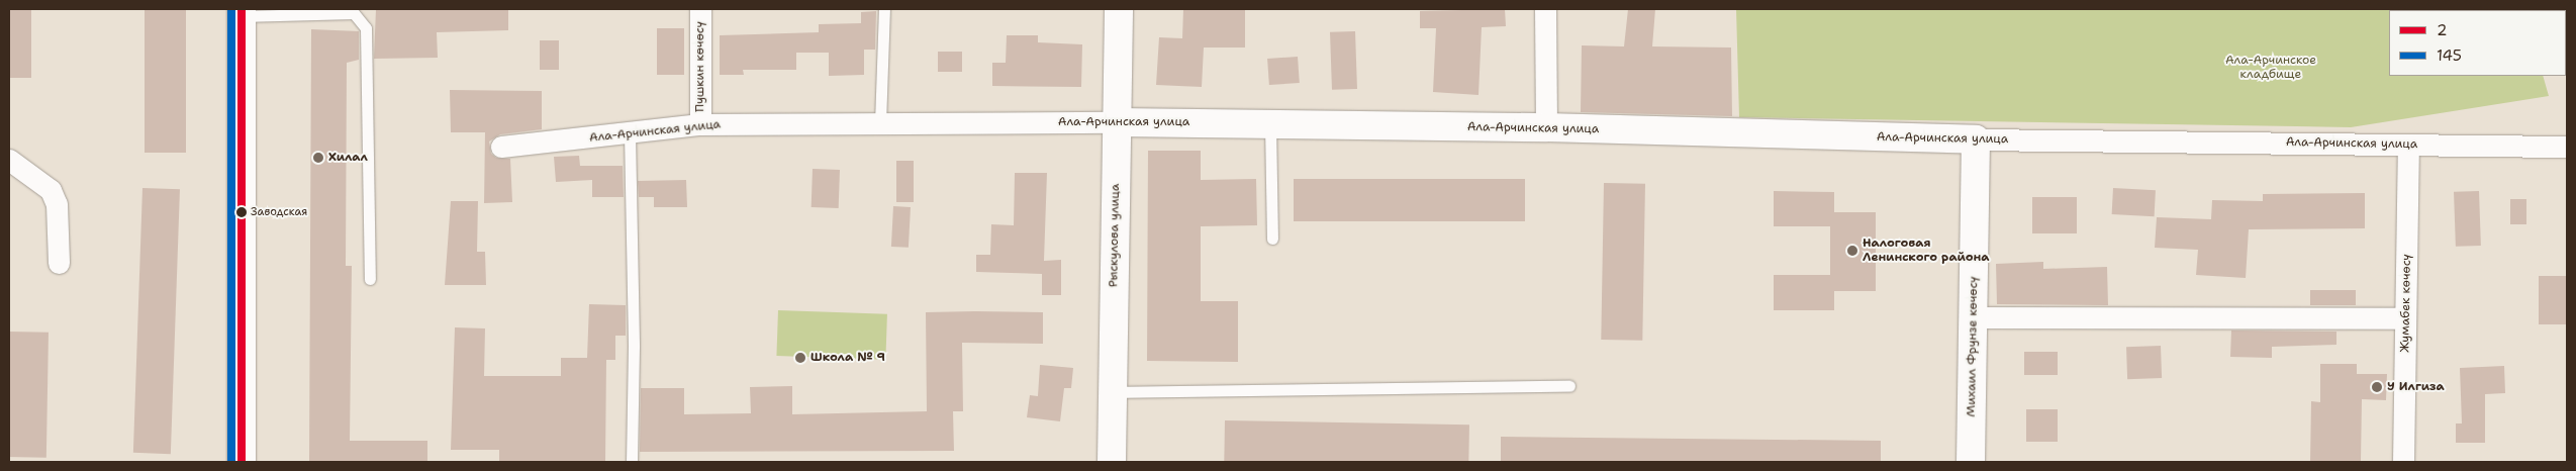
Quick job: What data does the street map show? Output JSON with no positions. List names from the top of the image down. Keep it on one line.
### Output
{"streets":{"street":["Пушкин көчөсү","Ала-Арчинская улица","Рыскулова улица","Жумабек көчөсү","Михаил Фрунзе көчөсү"]},"crossings":[["Пушкин көчөсү","Ала-Арчинская улица"],["Ала-Арчинская улица","Рыскулова улица"],["Ала-Арчинская улица","Жумабек көчөсү"],["Ала-Арчинская улица","Михаил Фрунзе көчөсү"]],"parks":["Ала-Арчинское кладбище"],"places":["Хилал","Заводская","Налоговая Ленинского района","Школа № 9","У Илгиза"],"lines":["transit line 2","transit line 145"],"legend":["2","145"]}
